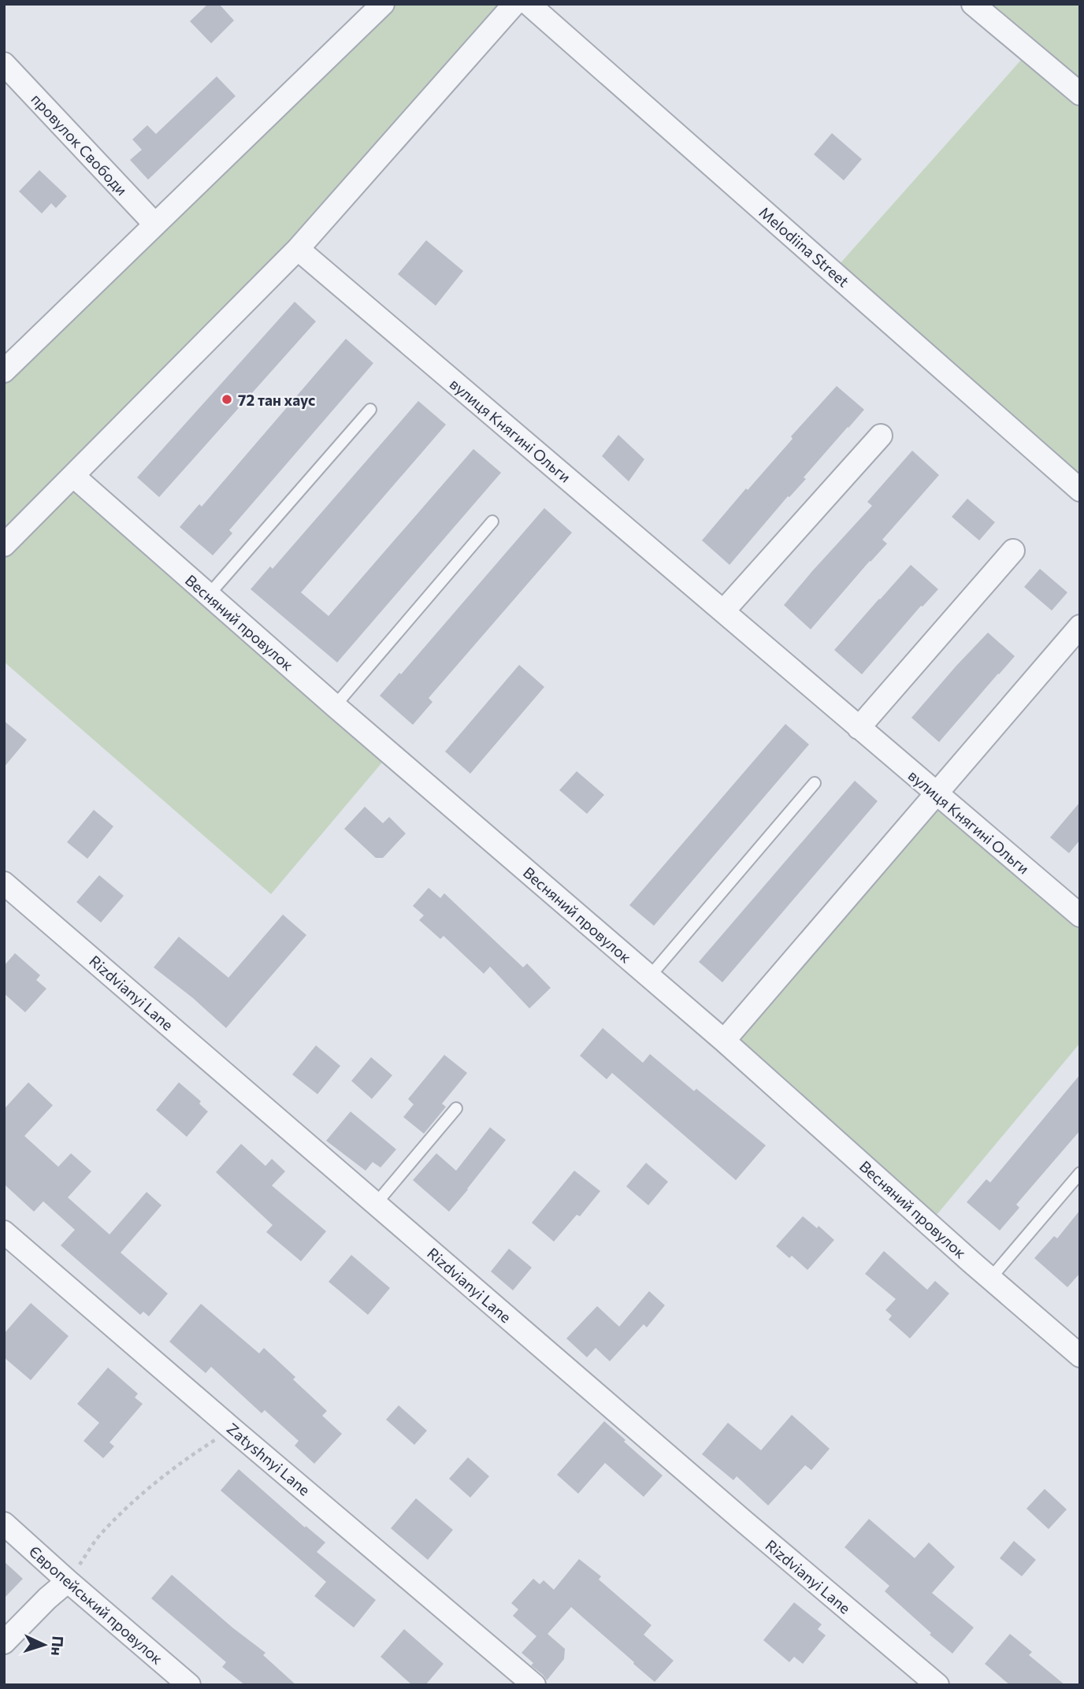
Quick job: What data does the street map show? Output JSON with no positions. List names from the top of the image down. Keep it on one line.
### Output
{"streets":{"street":["провулок Свободи","Melodiina Street","вулиця Княгині Ольги","Весняний провулок","Rizdvianyi Lane","Zatyshnyi Lane","Європейський провулок"]},"places":["72 тан хаус"],"north":"right"}
